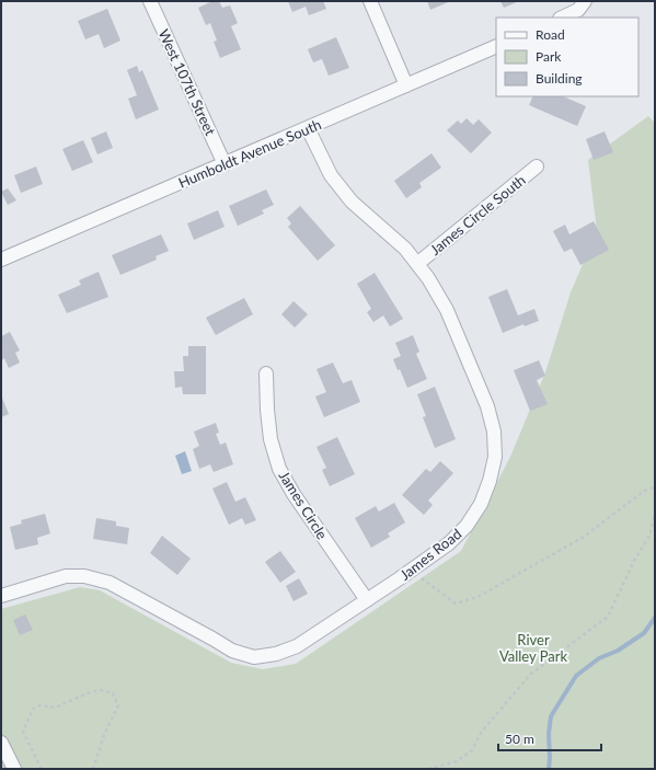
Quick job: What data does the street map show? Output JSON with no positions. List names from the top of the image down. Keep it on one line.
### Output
{"streets":{"street":["West 107th Street","Humboldt Avenue South","James Circle South","James Circle","James Road"]},"crossings":[["West 107th Street","Humboldt Avenue South"],["Humboldt Avenue South","James Road"],["James Circle South","James Road"],["James Circle","James Road"]],"parks":["River Valley Park"],"legend":["Road","Park","Building"],"scale_bar":"50 m"}
